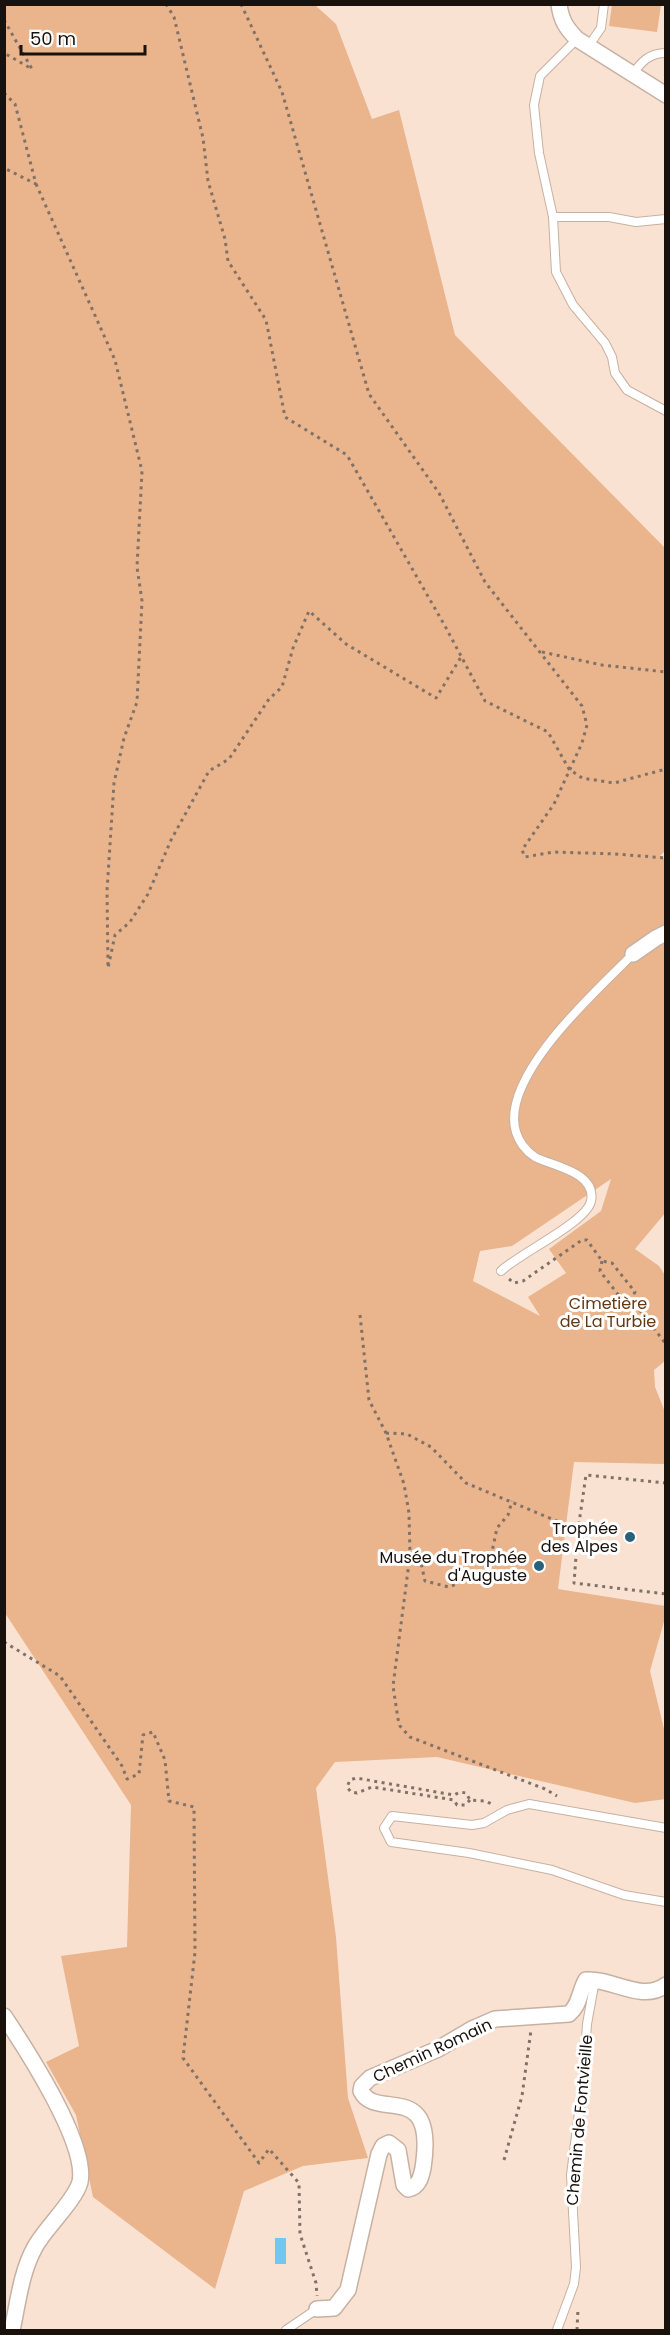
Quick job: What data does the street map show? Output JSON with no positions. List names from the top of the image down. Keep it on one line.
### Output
{"streets":{"street":["Chemin Romain"],"lane":["Chemin de Fontvieille"]},"crossings":[["Chemin Romain","Chemin de Fontvieille"]],"parks":["Cimetière de La Turbie"],"places":["Trophée des Alpes","Musée du Trophée d'Auguste"],"scale_bar":"50 m"}
